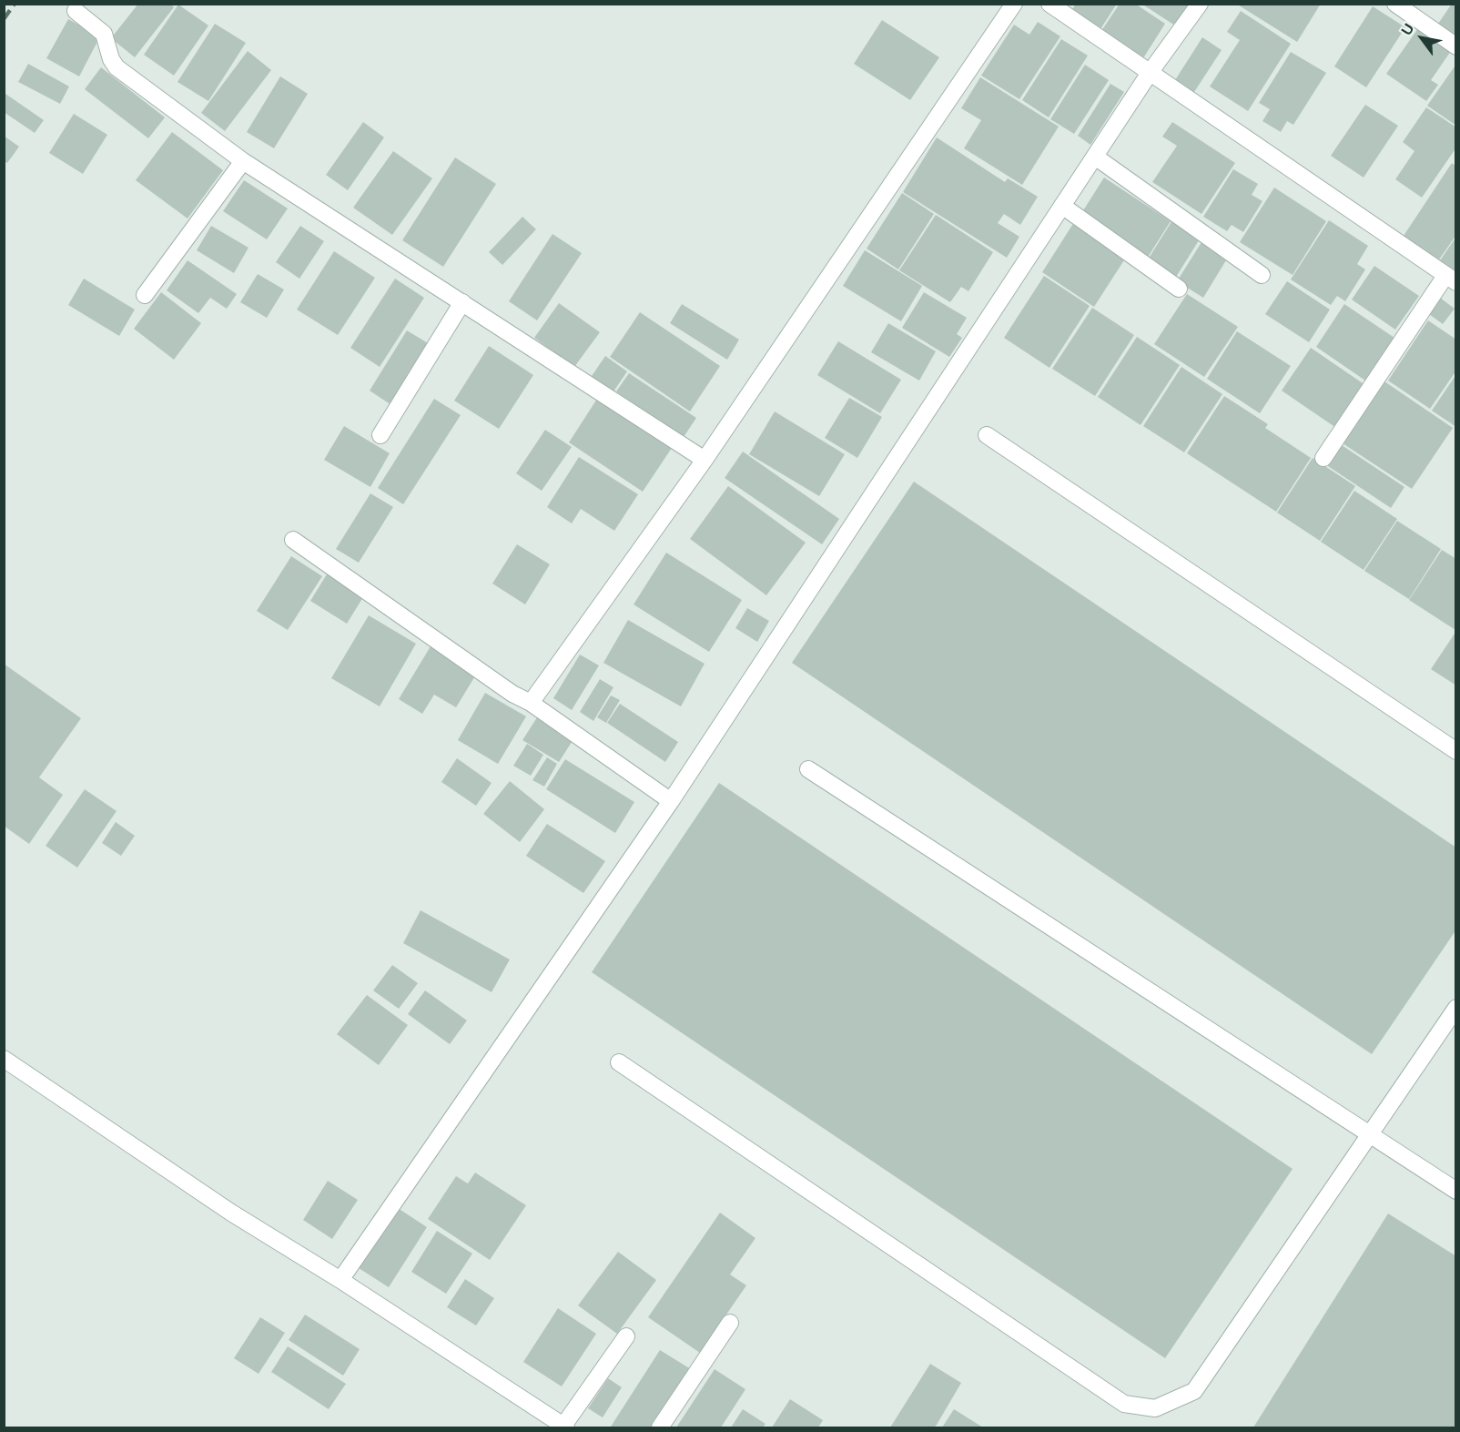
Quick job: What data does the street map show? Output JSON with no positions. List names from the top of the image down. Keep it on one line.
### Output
{"north":"top left"}
